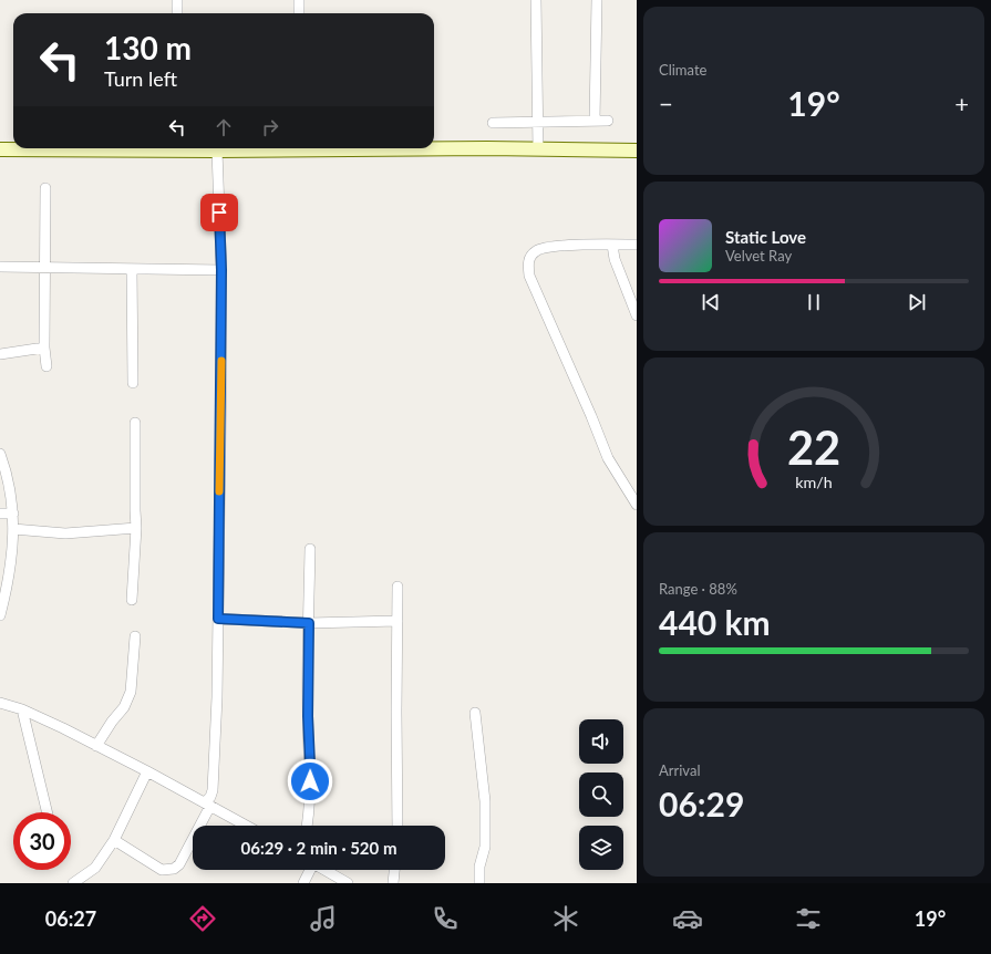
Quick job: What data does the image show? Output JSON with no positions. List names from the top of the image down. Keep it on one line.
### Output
{"page":{"tile":["Climate",["Range · 88%","440 km"],["Arrival","06:29"]],"turn":["130 m","Turn left"],"heat":["−","19°","+"],"song":["Static Love","Velvet Ray"],"limit":"30","trip":"06:29 · 2 min · 520 m","tabs":["06:27","19°"],"gauge":["22","km/h"]}}
